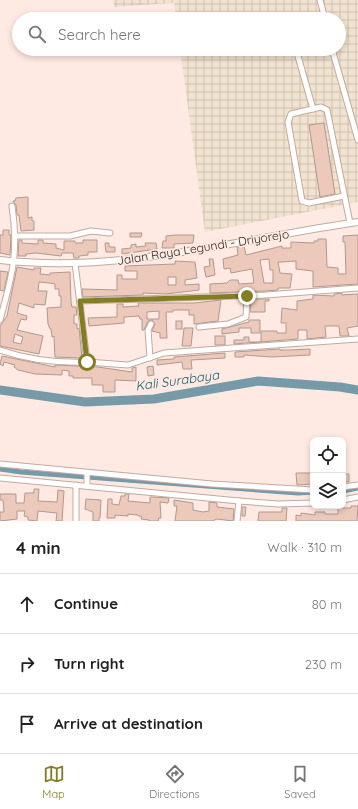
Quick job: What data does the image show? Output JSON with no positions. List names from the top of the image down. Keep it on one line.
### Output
{"streets":{"main road":["Jalan Raya Legundi - Driyorejo"]},"water":["Kali Surabaya"],"page":{"search":"Search here","heading":["4 min","Walk · 310 m"],"list":[["Continue","80 m"],["Turn right","230 m"],"Arrive at destination"],"nav":["Map","Directions","Saved"]}}
